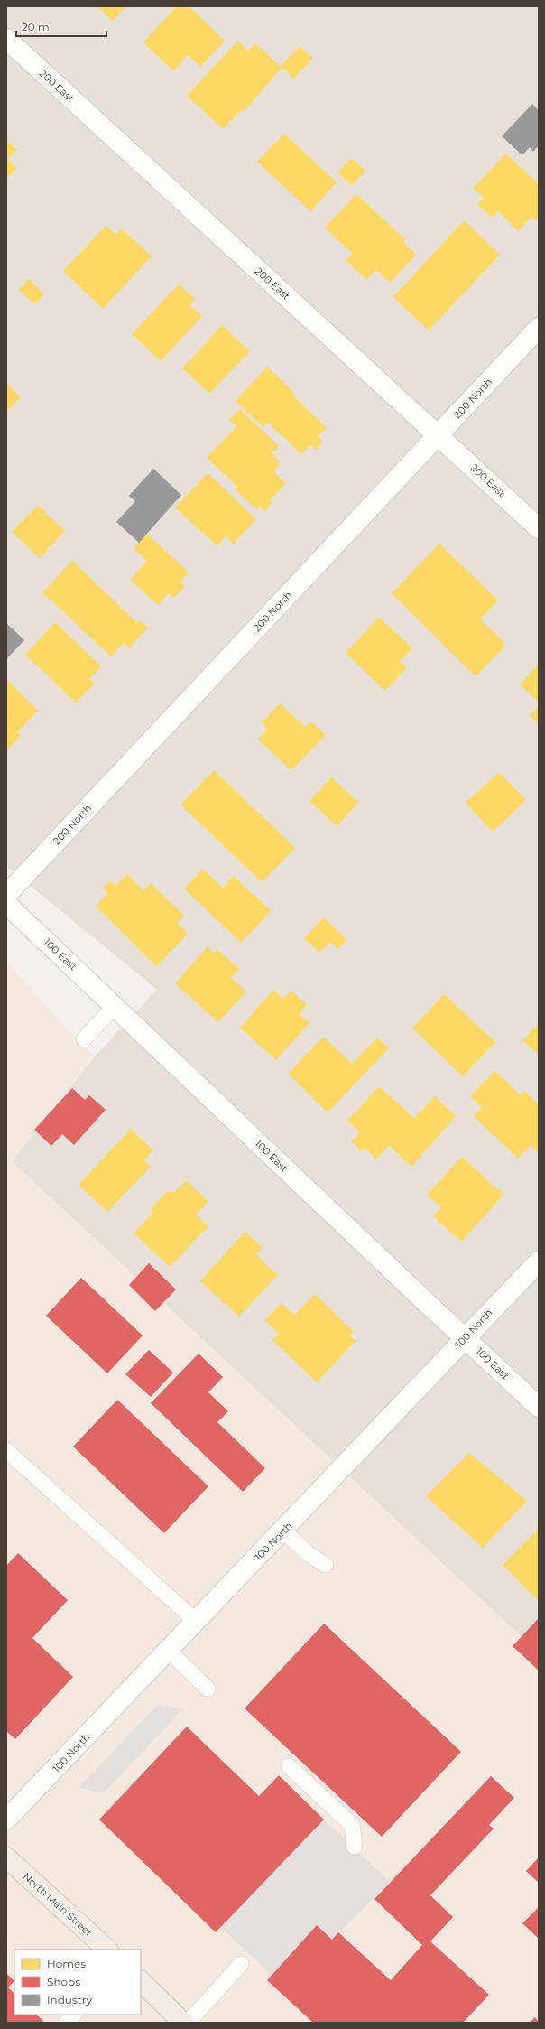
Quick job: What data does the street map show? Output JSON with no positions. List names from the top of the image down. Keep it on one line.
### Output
{"streets":{"main road":["North Main Street"],"street":["200 East","200 North","100 East","100 North"]},"crossings":[["200 East","200 North"],["100 East","100 North"]],"legend":["Homes","Shops","Industry"],"scale_bar":"20 m"}
